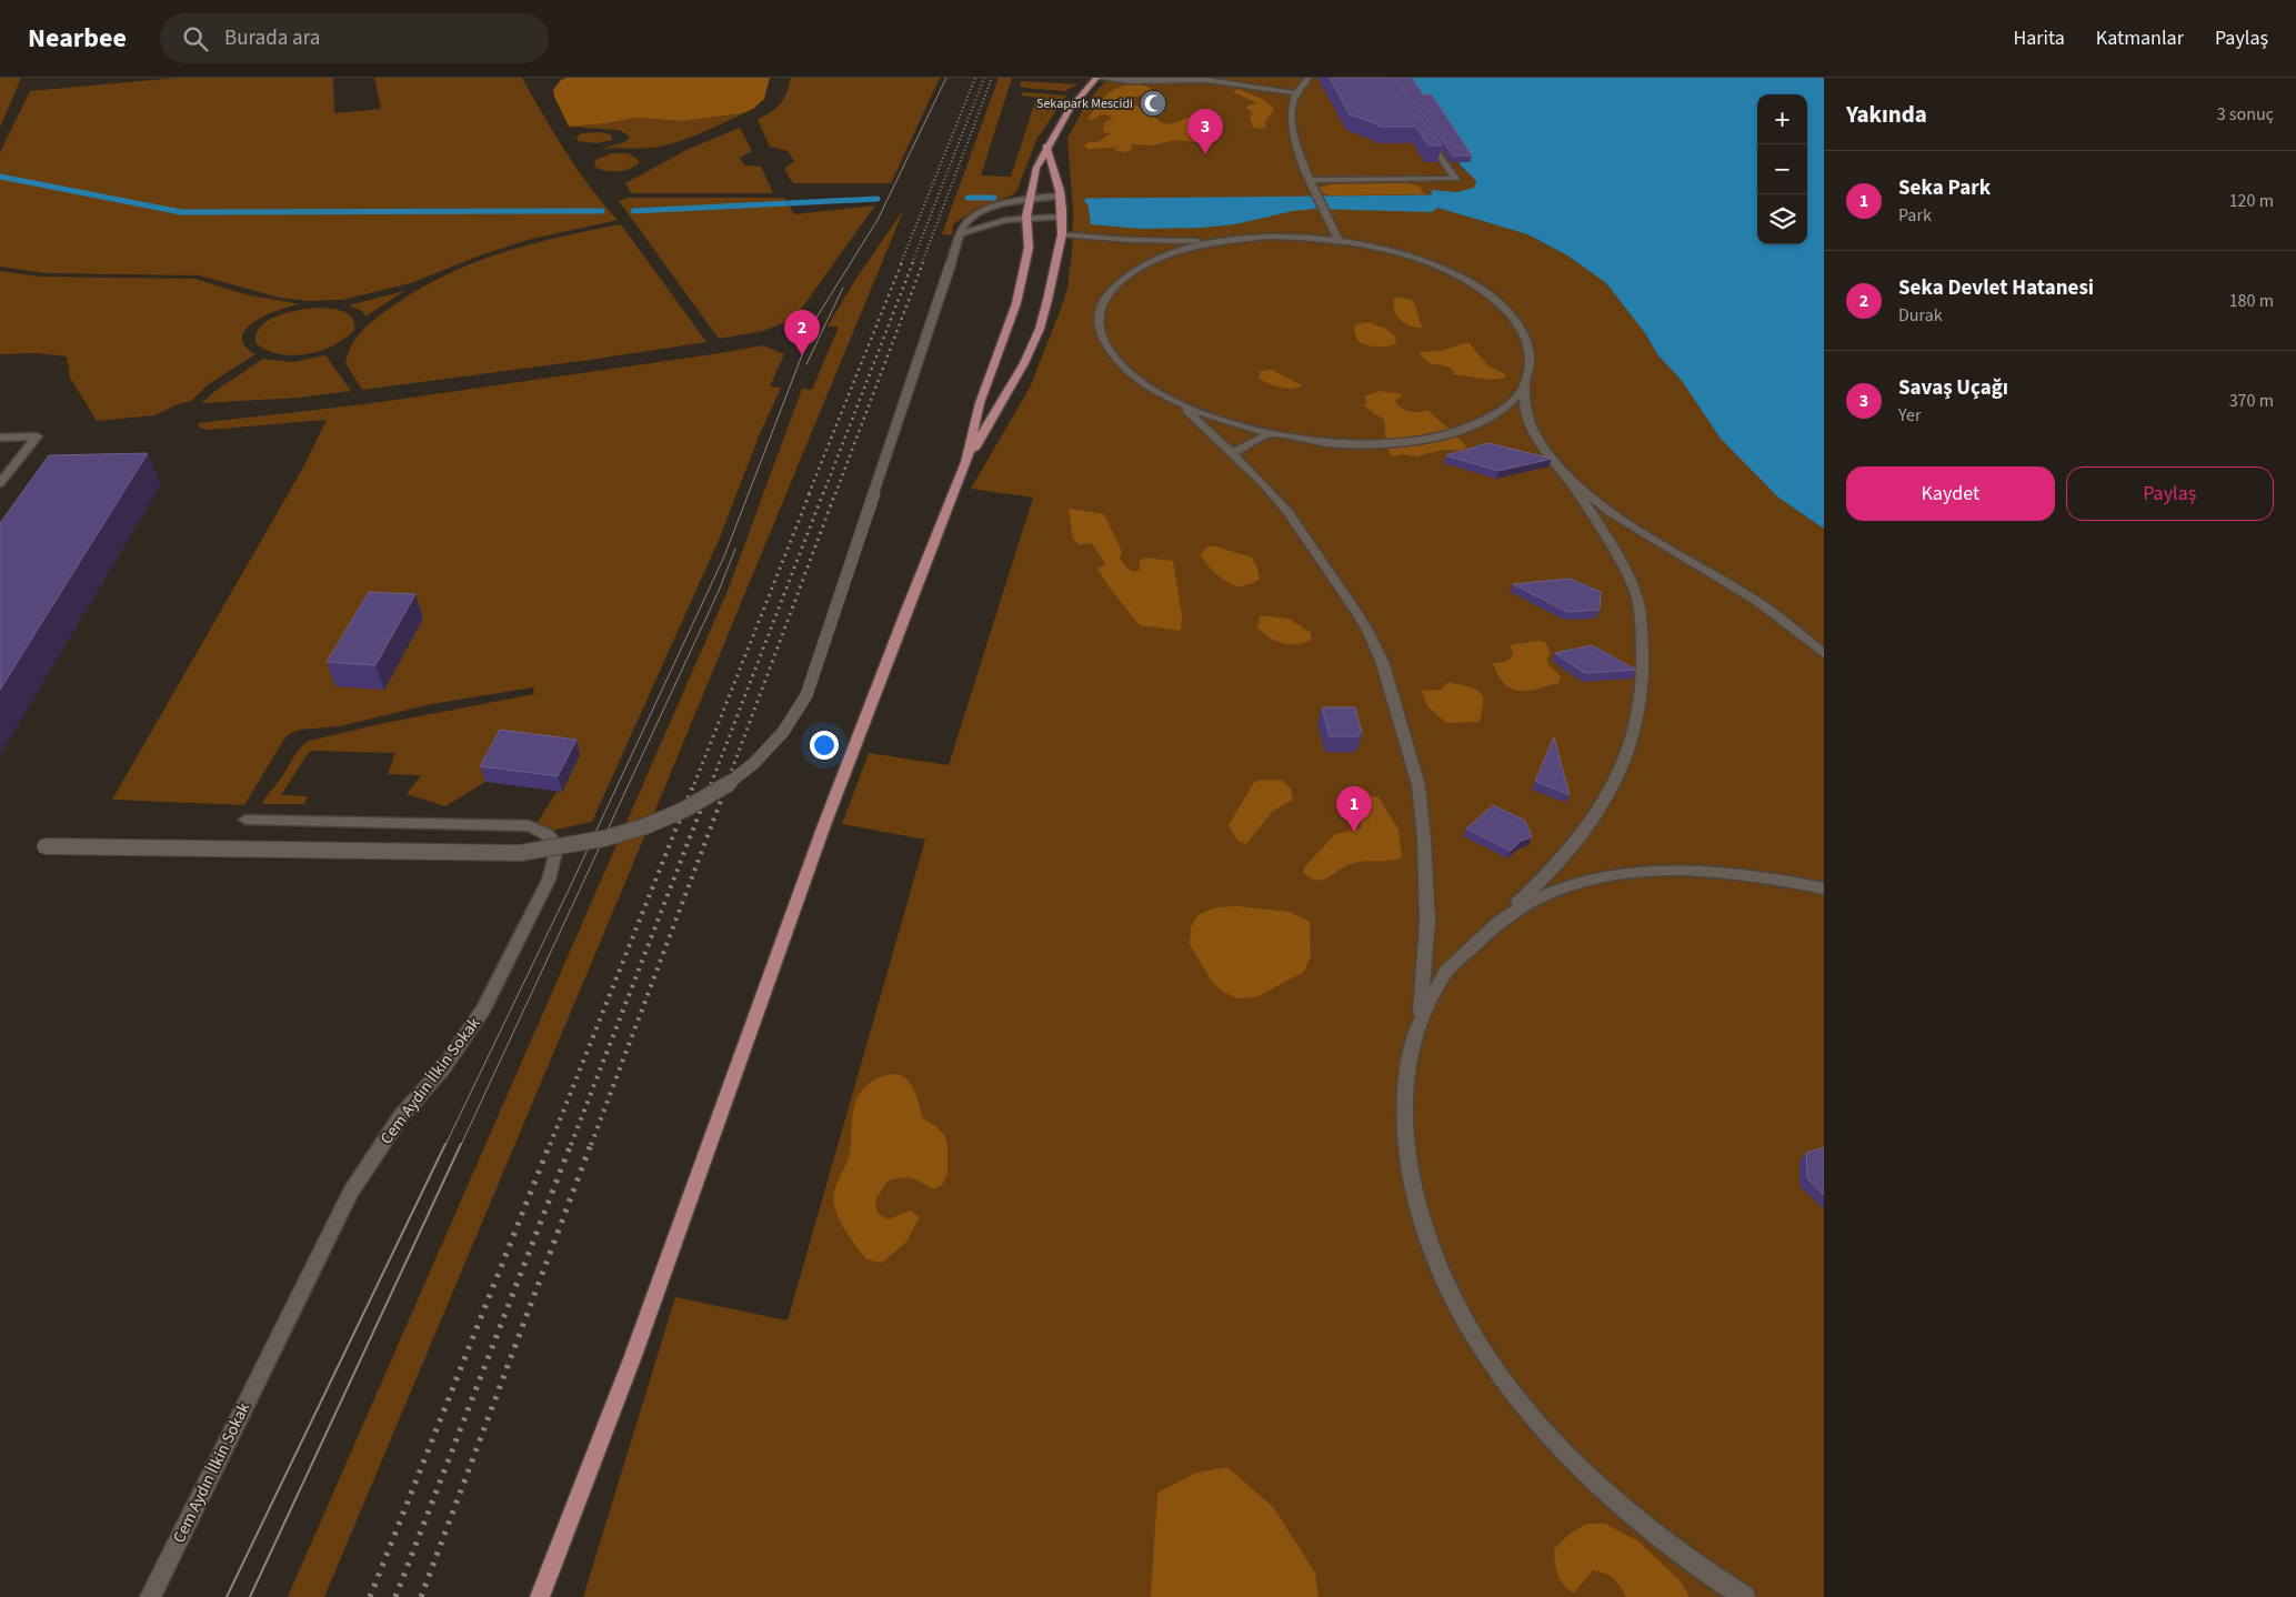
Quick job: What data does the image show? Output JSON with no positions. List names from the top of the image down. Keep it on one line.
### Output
{"streets":{"street":["Cem Aydın İlkin Sokak"]},"places":{"mosque":["Sekapark Mescidi"]},"page":{"header":"Nearbee","search":"Burada ara","nav":["Harita","Katmanlar","Paylaş"],"heading":["Yakında","3 sonuç"],"map_buttons":["+","−"],"pins":["3","2","1"],"list":[{"mark":"1","name":"Seka Park","note":"Park","value":"120 m"},{"mark":"2","name":"Seka Devlet Hatanesi","note":"Durak","value":"180 m"},{"mark":"3","name":"Savaş Uçağı","note":"Yer","value":"370 m"}],"buttons":["Kaydet","Paylaş"]}}
